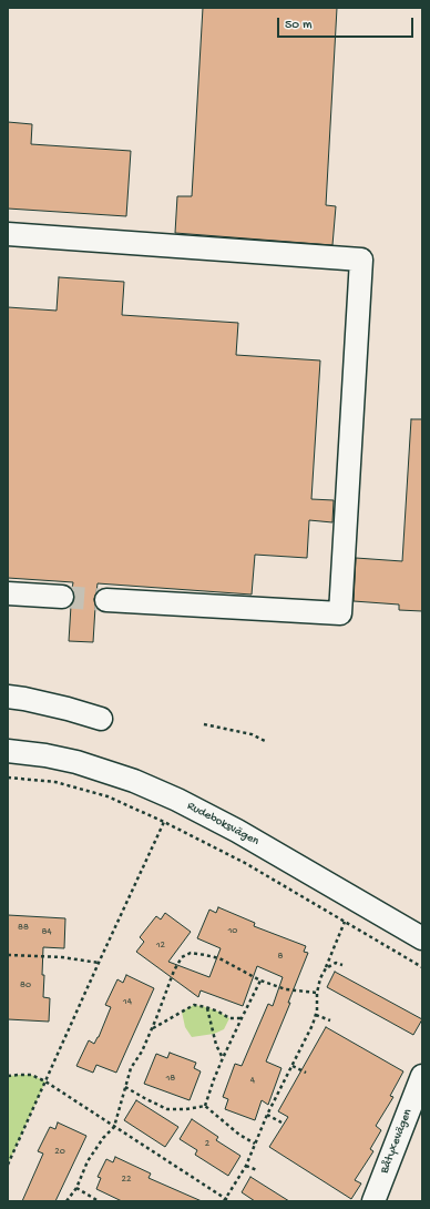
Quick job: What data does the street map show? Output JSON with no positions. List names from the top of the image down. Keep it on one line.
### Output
{"streets":{"street":["Rudeboksvägen","Båtyxevägen"]},"house_numbers":["88","10","84","12","8","80","14","18","4","2","20","22"],"scale_bar":"50 m"}
